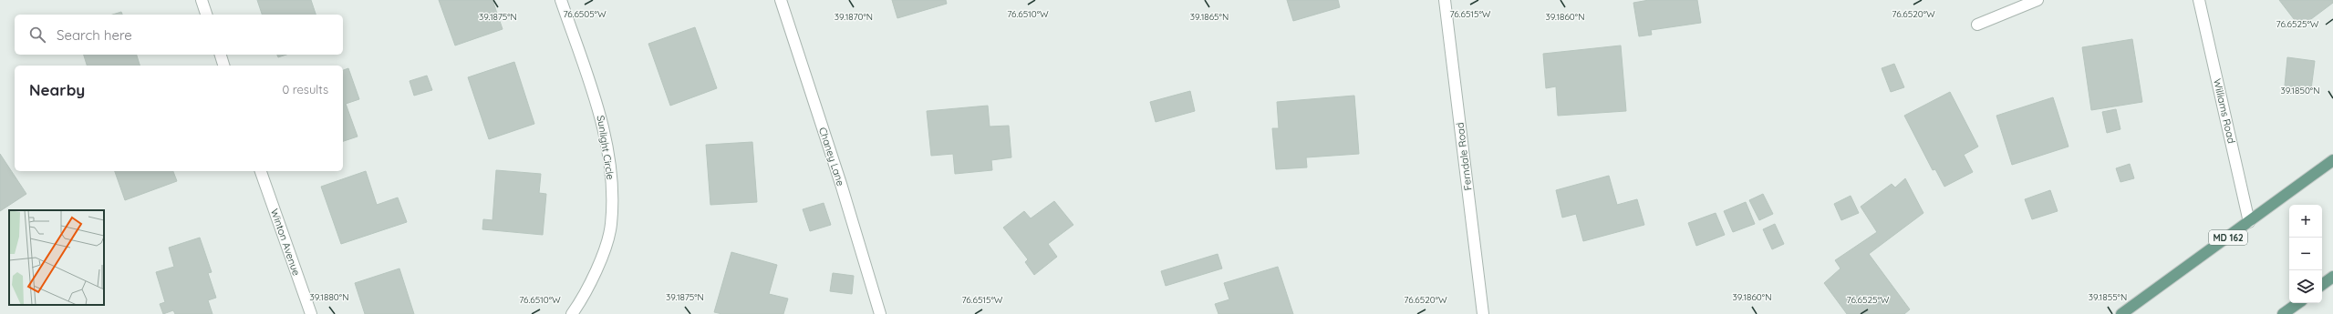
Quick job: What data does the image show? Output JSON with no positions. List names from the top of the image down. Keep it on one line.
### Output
{"streets":{"main road":["MD 162"],"street":["Williams Road","Sunlight Circle","Chaney Lane","Ferndale Road","Winton Avenue"]},"crossings":[["Williams Road","MD 162"]],"page":{"search":"Search here","heading":["Nearby","0 results"],"map_buttons":["+","−"]},"coordinates":["76.6520°W","76.6510°W","76.6505°W","76.6515°W","39.1875°N","39.1870°N","39.1865°N","39.1860°N","76.6525°W","39.1850°N","39.1880°N","39.1855°N"]}
